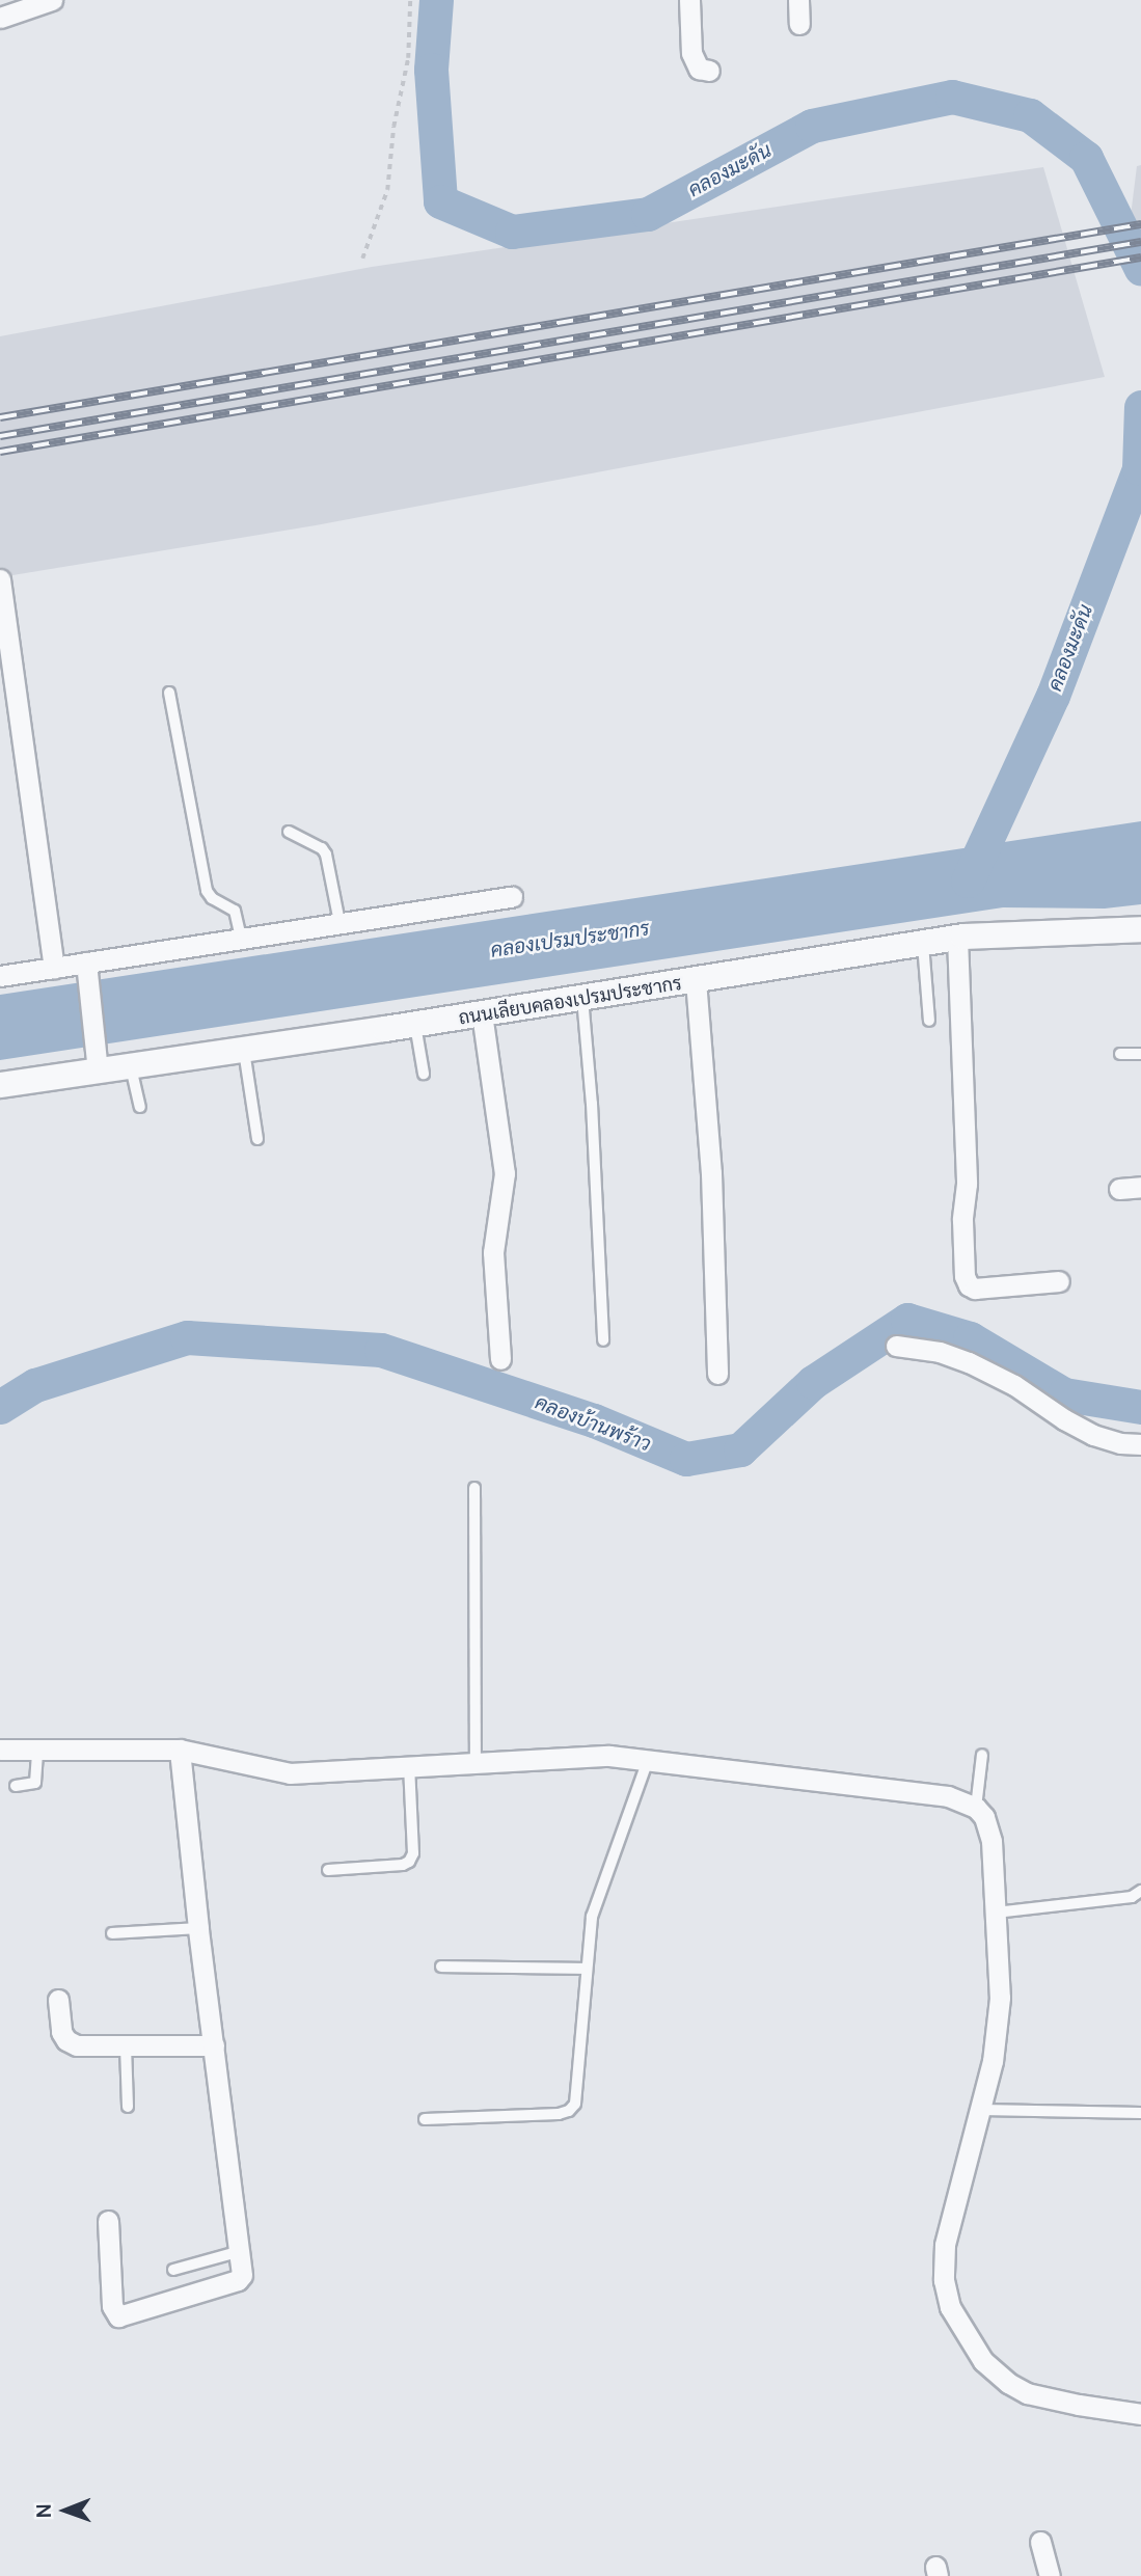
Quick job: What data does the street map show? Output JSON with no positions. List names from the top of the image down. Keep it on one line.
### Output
{"streets":{"street":["ถนนเลียบคลองเปรมประชากร"]},"water":["คลองมะดัน","คลองเปรมประชากร","คลองบ้านพร้าว"],"north":"left"}
